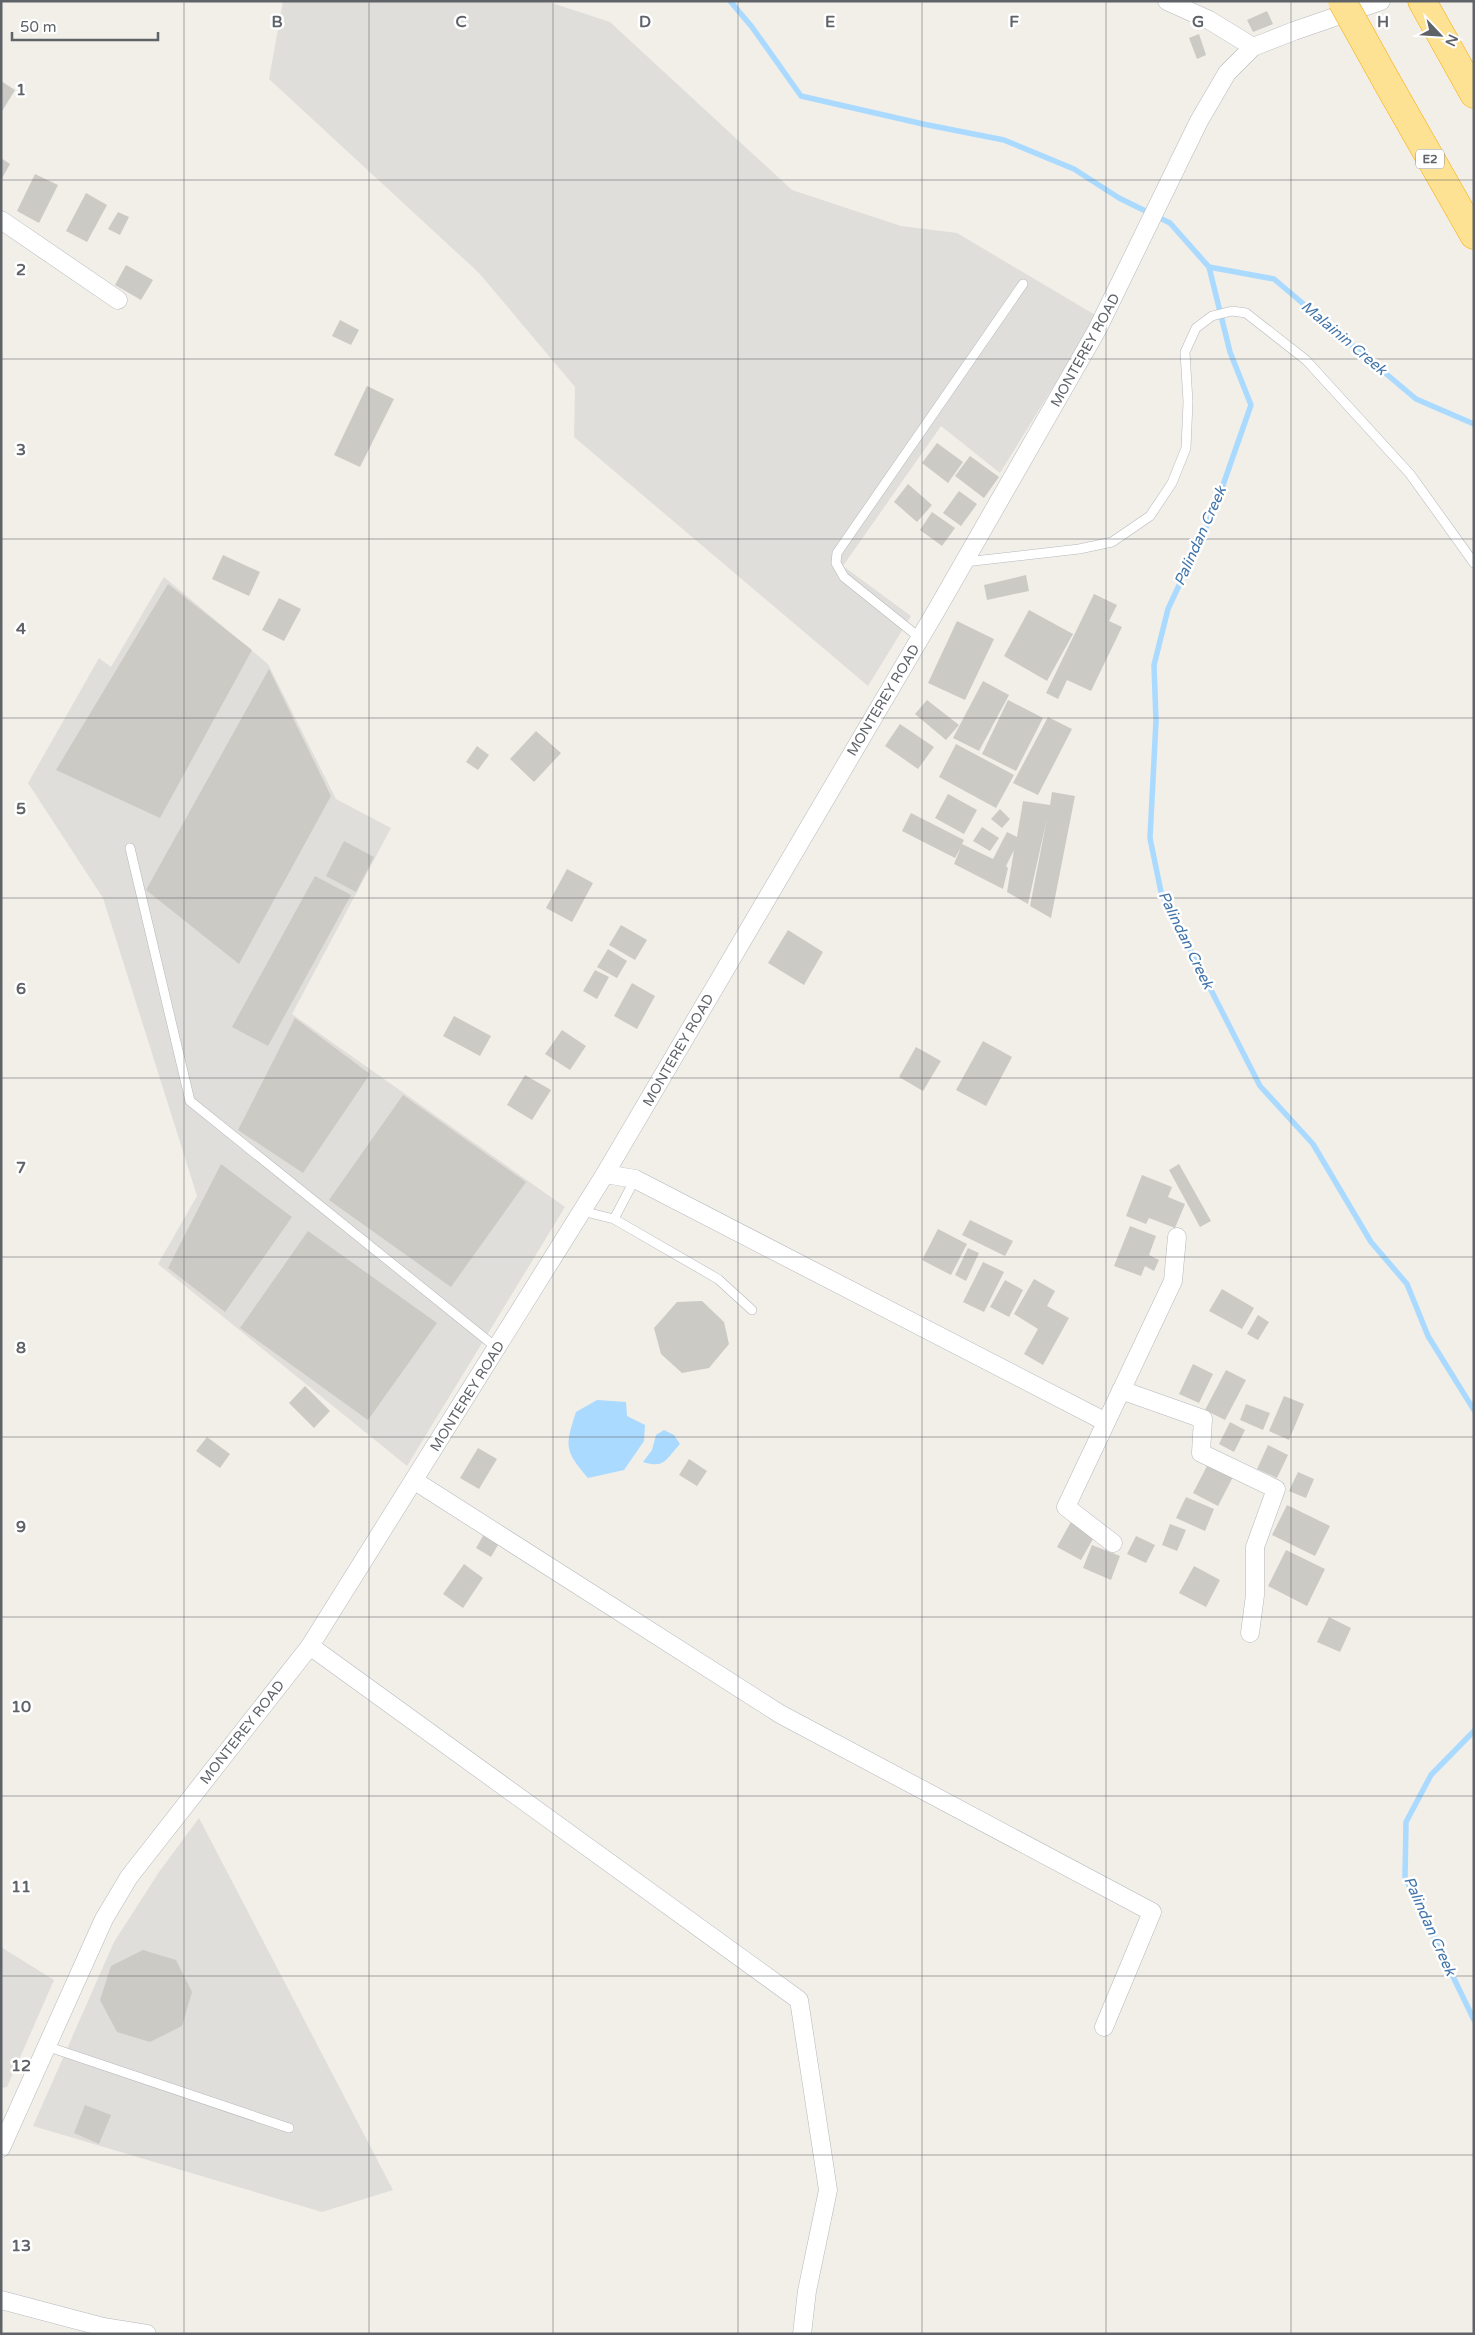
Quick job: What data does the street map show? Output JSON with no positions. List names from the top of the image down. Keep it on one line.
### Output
{"streets":{"highway":["E2"],"street":["MONTEREY ROAD"]},"water":["Malainin Creek","Palindan Creek"],"scale_bar":"50 m","north":"bottom right","grid":{"columns":["B","C","D","E","F","G","H"],"rows":["1","2","3","4","5","6","7","8","9","10","11","12","13"]}}
